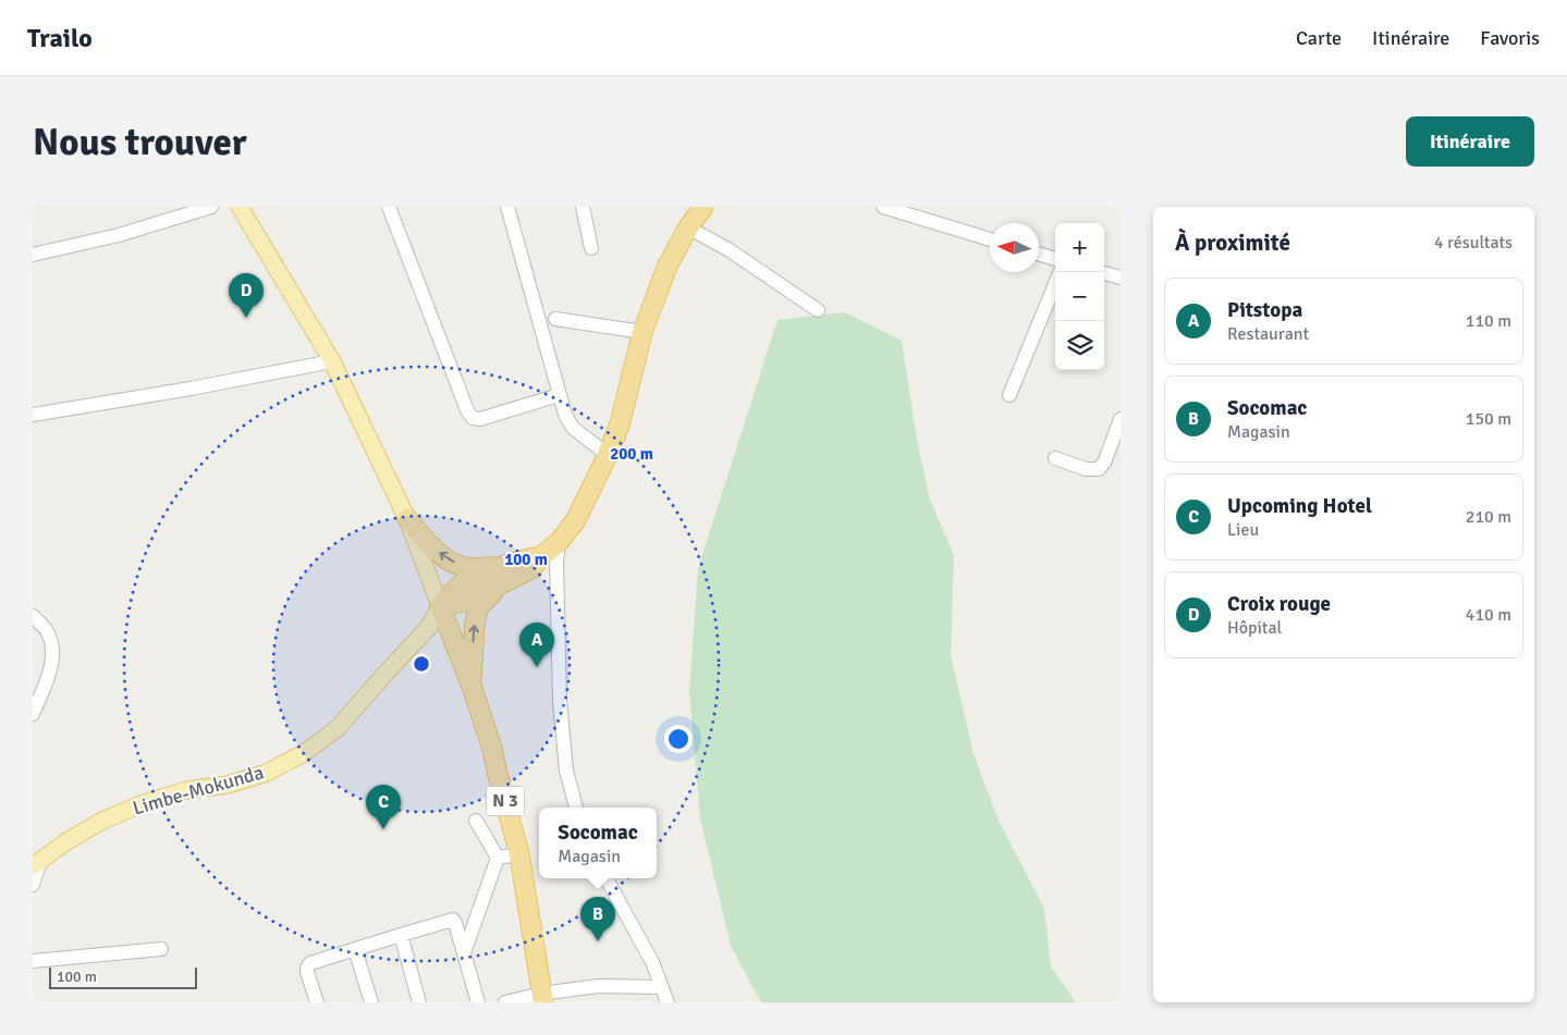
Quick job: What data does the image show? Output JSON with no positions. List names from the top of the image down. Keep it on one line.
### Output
{"streets":{"highway":["N 3"],"main road":["Limbe-Mokunda"]},"crossings":[["Limbe-Mokunda","N 3"]],"scale_bar":"100 m","north":"left","page":{"header":"Trailo","nav":["Carte","Itinéraire","Favoris"],"buttons":"Itinéraire","title":"Nous trouver","heading":["À proximité","4 résultats"],"map_buttons":["+","−"],"pins":["D","A","C","B"],"list":[{"mark":"A","name":"Pitstopa","note":"Restaurant","value":"110 m"},{"mark":"B","name":"Socomac","note":"Magasin","value":"150 m"},{"mark":"C","name":"Upcoming Hotel","note":"Lieu","value":"210 m"},{"mark":"D","name":"Croix rouge","note":"Hôpital","value":"410 m"}],"popup":["Socomac","Magasin"],"scale":"100 m"},"rings":["200 m","100 m"]}
